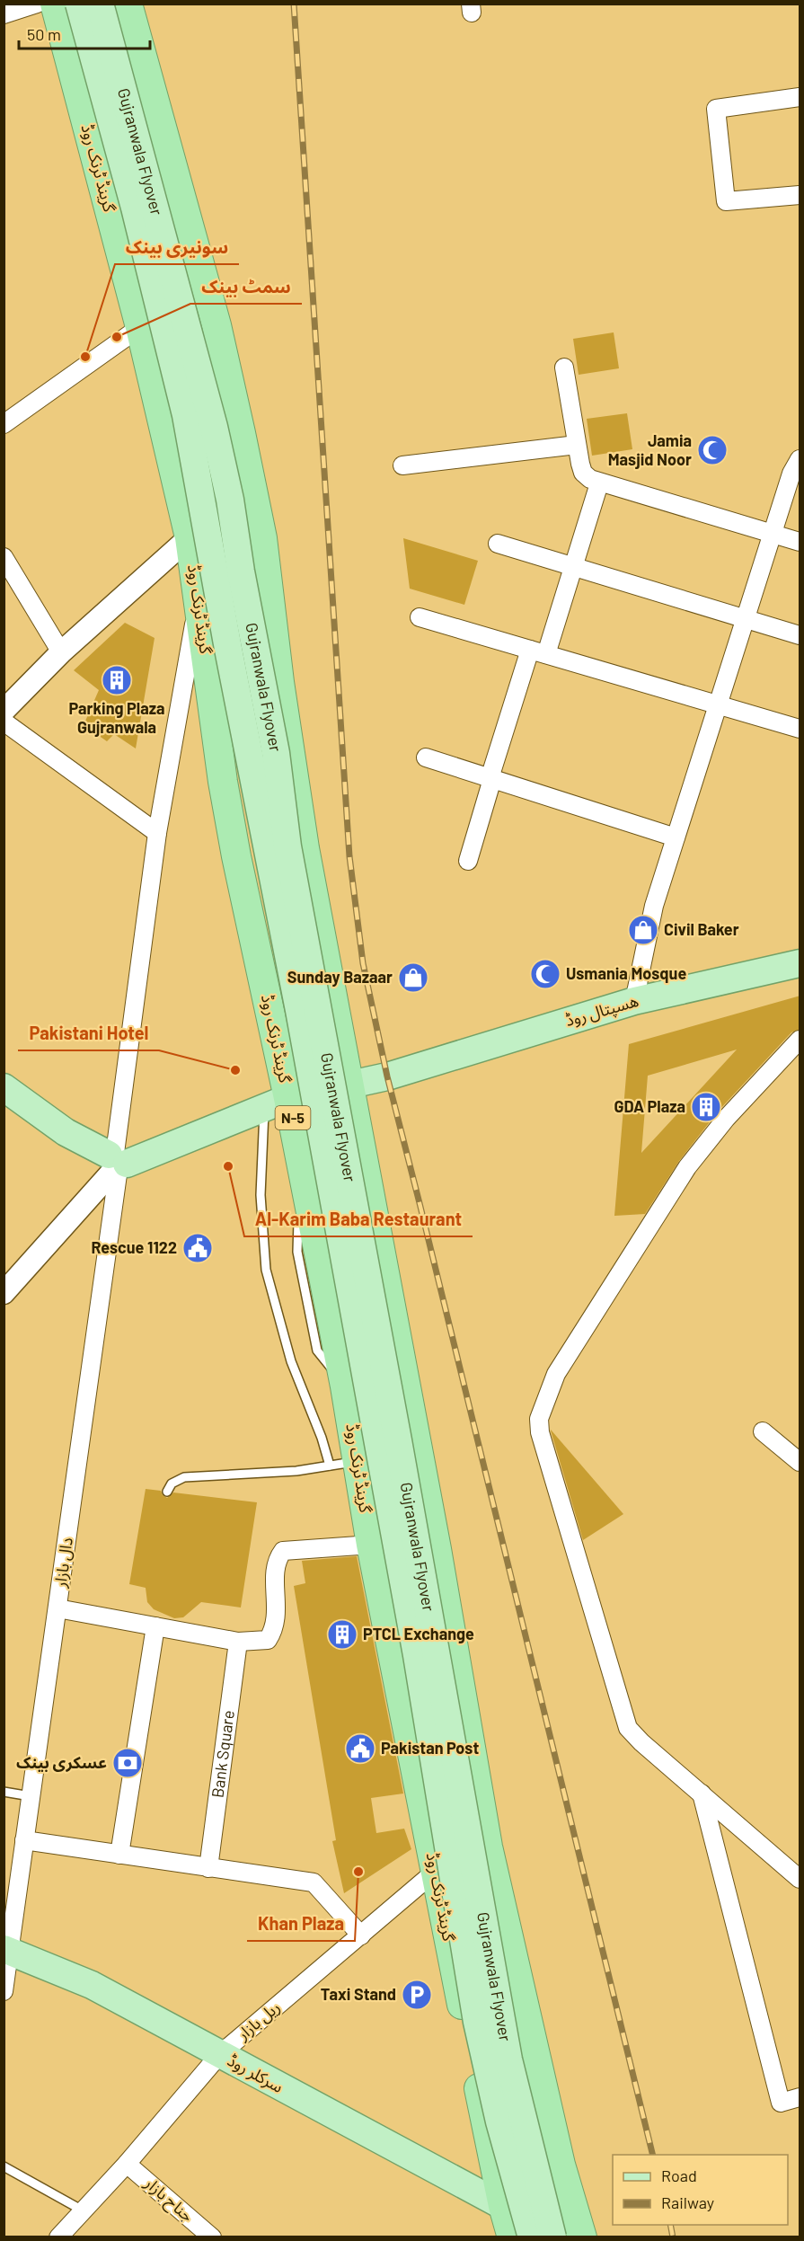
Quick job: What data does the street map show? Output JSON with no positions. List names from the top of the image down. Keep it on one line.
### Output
{"streets":{"highway":["گرینڈ ٹرنک روڈ","N-5"],"main road":["Gujranwala Flyover","ھسپتال روڈ","سرکلر روڈ"],"street":["دال بازار","Bank Square","ریل بازار","جناح بازار"]},"crossings":[["گرینڈ ٹرنک روڈ","دال بازار"],["گرینڈ ٹرنک روڈ","ریل بازار"],["گرینڈ ٹرنک روڈ","سرکلر روڈ"],["دال بازار","سرکلر روڈ"],["ریل بازار","سرکلر روڈ"],["ریل بازار","جناح بازار"]],"places":{"other":["سمٹ بینک","سونیری بینک","Pakistani Hotel","Al-Karim Baba Restaurant","Khan Plaza"],"mosque":["Jamia Masjid Noor","Usmania Mosque"],"building":["Parking Plaza Gujranwala","GDA Plaza","PTCL Exchange"],"shop":["Civil Baker","Sunday Bazaar"],"public building":["Rescue 1122","Pakistan Post"],"bank":["عسکری بینک"],"parking":["Taxi Stand"]},"legend":["Road","Railway"],"scale_bar":"50 m"}
